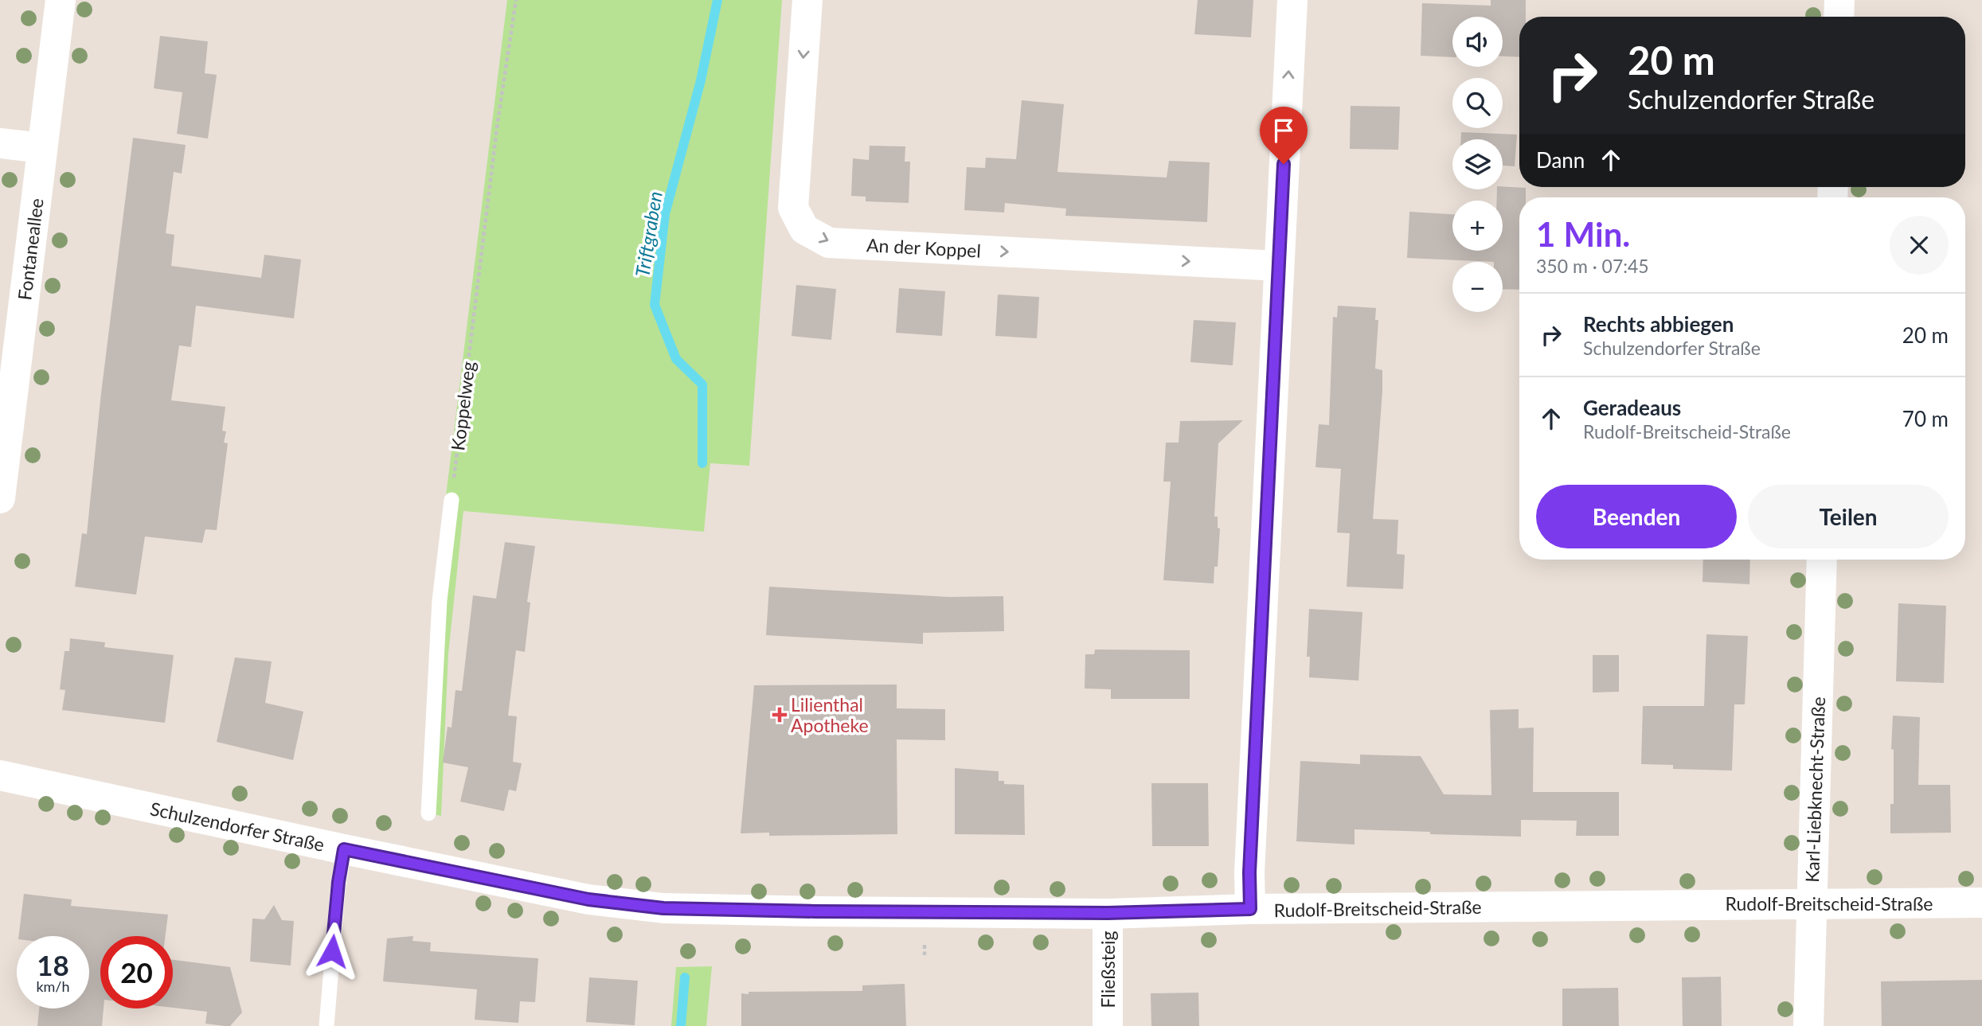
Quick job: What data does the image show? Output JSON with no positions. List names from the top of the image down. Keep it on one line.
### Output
{"streets":{"street":["An der Koppel","Fontaneallee","Karl-Liebknecht-Straße","Schulzendorfer Straße","Rudolf-Breitscheid-Straße","Fließsteig"],"path":["Koppelweg"]},"crossings":[["Karl-Liebknecht-Straße","Rudolf-Breitscheid-Straße"],["Schulzendorfer Straße","Rudolf-Breitscheid-Straße"],["Rudolf-Breitscheid-Straße","Fließsteig"]],"water":["Triftgraben"],"places":{"health":["Lilienthal Apotheke"]},"page":{"map_buttons":["+","−"],"turn":["20 m","Schulzendorfer Straße"],"then":"Dann","heading":["1 Min.","350 m · 07:45"],"list":[{"name":"Rechts abbiegen","note":"Schulzendorfer Straße","value":"20 m"},{"name":"Geradeaus","note":"Rudolf-Breitscheid-Straße","value":"70 m"}],"buttons":["Beenden","Teilen"],"speed":"18 km/h","limit":"20"}}
